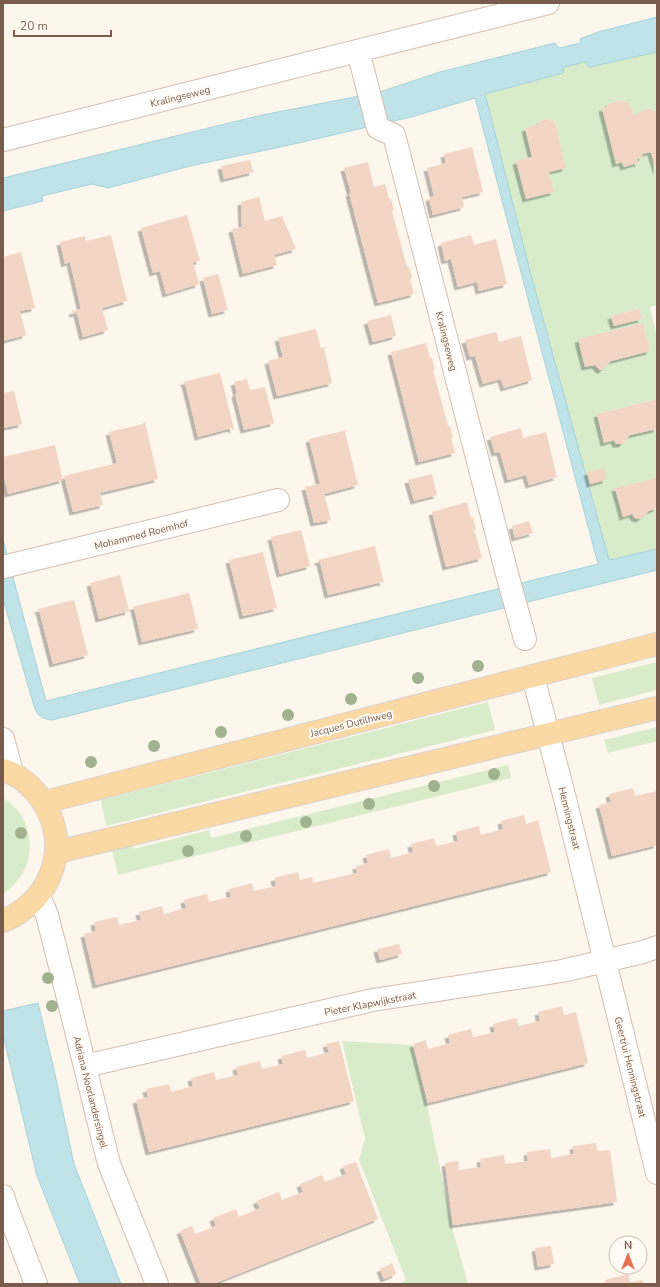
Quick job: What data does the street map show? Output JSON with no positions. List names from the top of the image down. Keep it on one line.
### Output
{"streets":{"main road":["Jacques Dutilhweg"],"street":["Kralingseweg","Mohammed Roemhof","Henningstraat","Pieter Klapwijkstraat","Geertrui Henningstraat","Adriana Noorlandersingel"]},"crossings":[["Jacques Dutilhweg","Henningstraat"],["Henningstraat","Pieter Klapwijkstraat"],["Henningstraat","Geertrui Henningstraat"],["Pieter Klapwijkstraat","Geertrui Henningstraat"],["Pieter Klapwijkstraat","Adriana Noorlandersingel"]],"scale_bar":"20 m","north":"top"}
